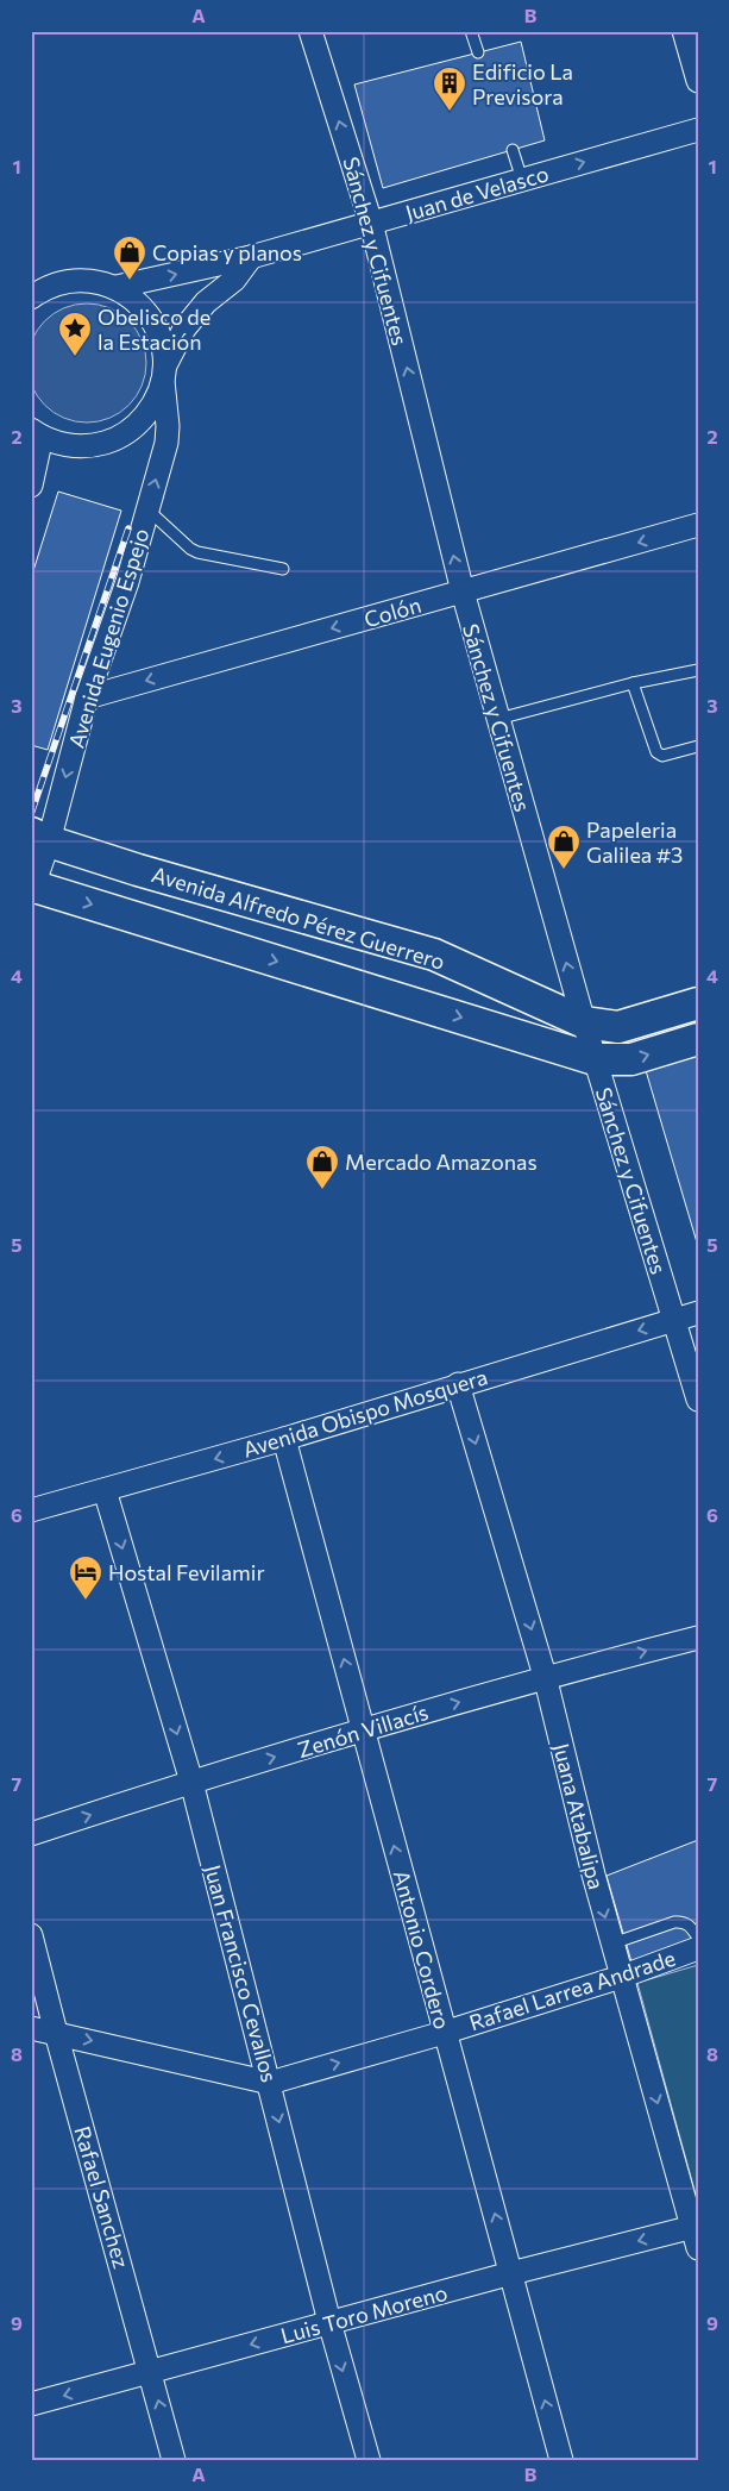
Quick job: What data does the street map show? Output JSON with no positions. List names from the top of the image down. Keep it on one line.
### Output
{"streets":{"street":["Juan de Velasco","Sánchez y Cifuentes","Colón","Avenida Eugenio Espejo","Avenida Alfredo Pérez Guerrero","Avenida Obispo Mosquera","Zenón Villacís","Juana Atabalipa","Antonio Cordero","Juan Francisco Cevallos","Rafael Larrea Andrade","Rafael Sanchez","Luis Toro Moreno"]},"crossings":[["Juan de Velasco","Sánchez y Cifuentes"],["Juan de Velasco","Avenida Eugenio Espejo"],["Sánchez y Cifuentes","Colón"],["Sánchez y Cifuentes","Avenida Alfredo Pérez Guerrero"],["Sánchez y Cifuentes","Avenida Obispo Mosquera"],["Colón","Avenida Eugenio Espejo"],["Avenida Eugenio Espejo","Avenida Alfredo Pérez Guerrero"],["Avenida Obispo Mosquera","Juana Atabalipa"],["Avenida Obispo Mosquera","Antonio Cordero"],["Avenida Obispo Mosquera","Juan Francisco Cevallos"],["Zenón Villacís","Juana Atabalipa"],["Zenón Villacís","Antonio Cordero"],["Zenón Villacís","Juan Francisco Cevallos"],["Juana Atabalipa","Rafael Larrea Andrade"],["Juana Atabalipa","Luis Toro Moreno"],["Antonio Cordero","Rafael Larrea Andrade"],["Antonio Cordero","Luis Toro Moreno"],["Juan Francisco Cevallos","Rafael Larrea Andrade"],["Juan Francisco Cevallos","Luis Toro Moreno"],["Rafael Larrea Andrade","Rafael Sanchez"],["Rafael Sanchez","Luis Toro Moreno"]],"one_way":["Juan de Velasco","Sánchez y Cifuentes","Colón","Avenida Obispo Mosquera","Zenón Villacís","Juana Atabalipa","Antonio Cordero","Juan Francisco Cevallos","Rafael Larrea Andrade","Luis Toro Moreno"],"places":{"building":["Edificio La Previsora"],"shop":["Copias y planos","Papeleria Galilea #3","Mercado Amazonas"],"place":["Obelisco de la Estación"],"hotel":["Hostal Fevilamir"]},"grid":{"columns":["A","B"],"rows":["1","2","3","4","5","6","7","8","9"]}}
